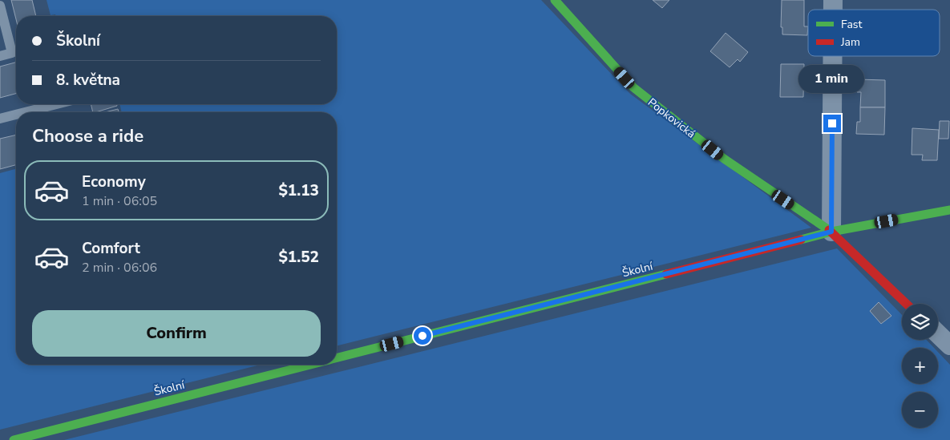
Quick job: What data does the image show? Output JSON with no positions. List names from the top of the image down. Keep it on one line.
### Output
{"streets":{"street":["Popkovická","Školní"]},"crossings":[["Popkovická","Školní"]],"legend":["Fast","Jam"],"page":{"banner":["Školní","8. května"],"bubble":"1 min","heading":"Choose a ride","list":[{"name":"Economy","note":"1 min · 06:05","value":"$1.13"},{"name":"Comfort","note":"2 min · 06:06","value":"$1.52"}],"buttons":"Confirm","map_buttons":["+","−"]}}
